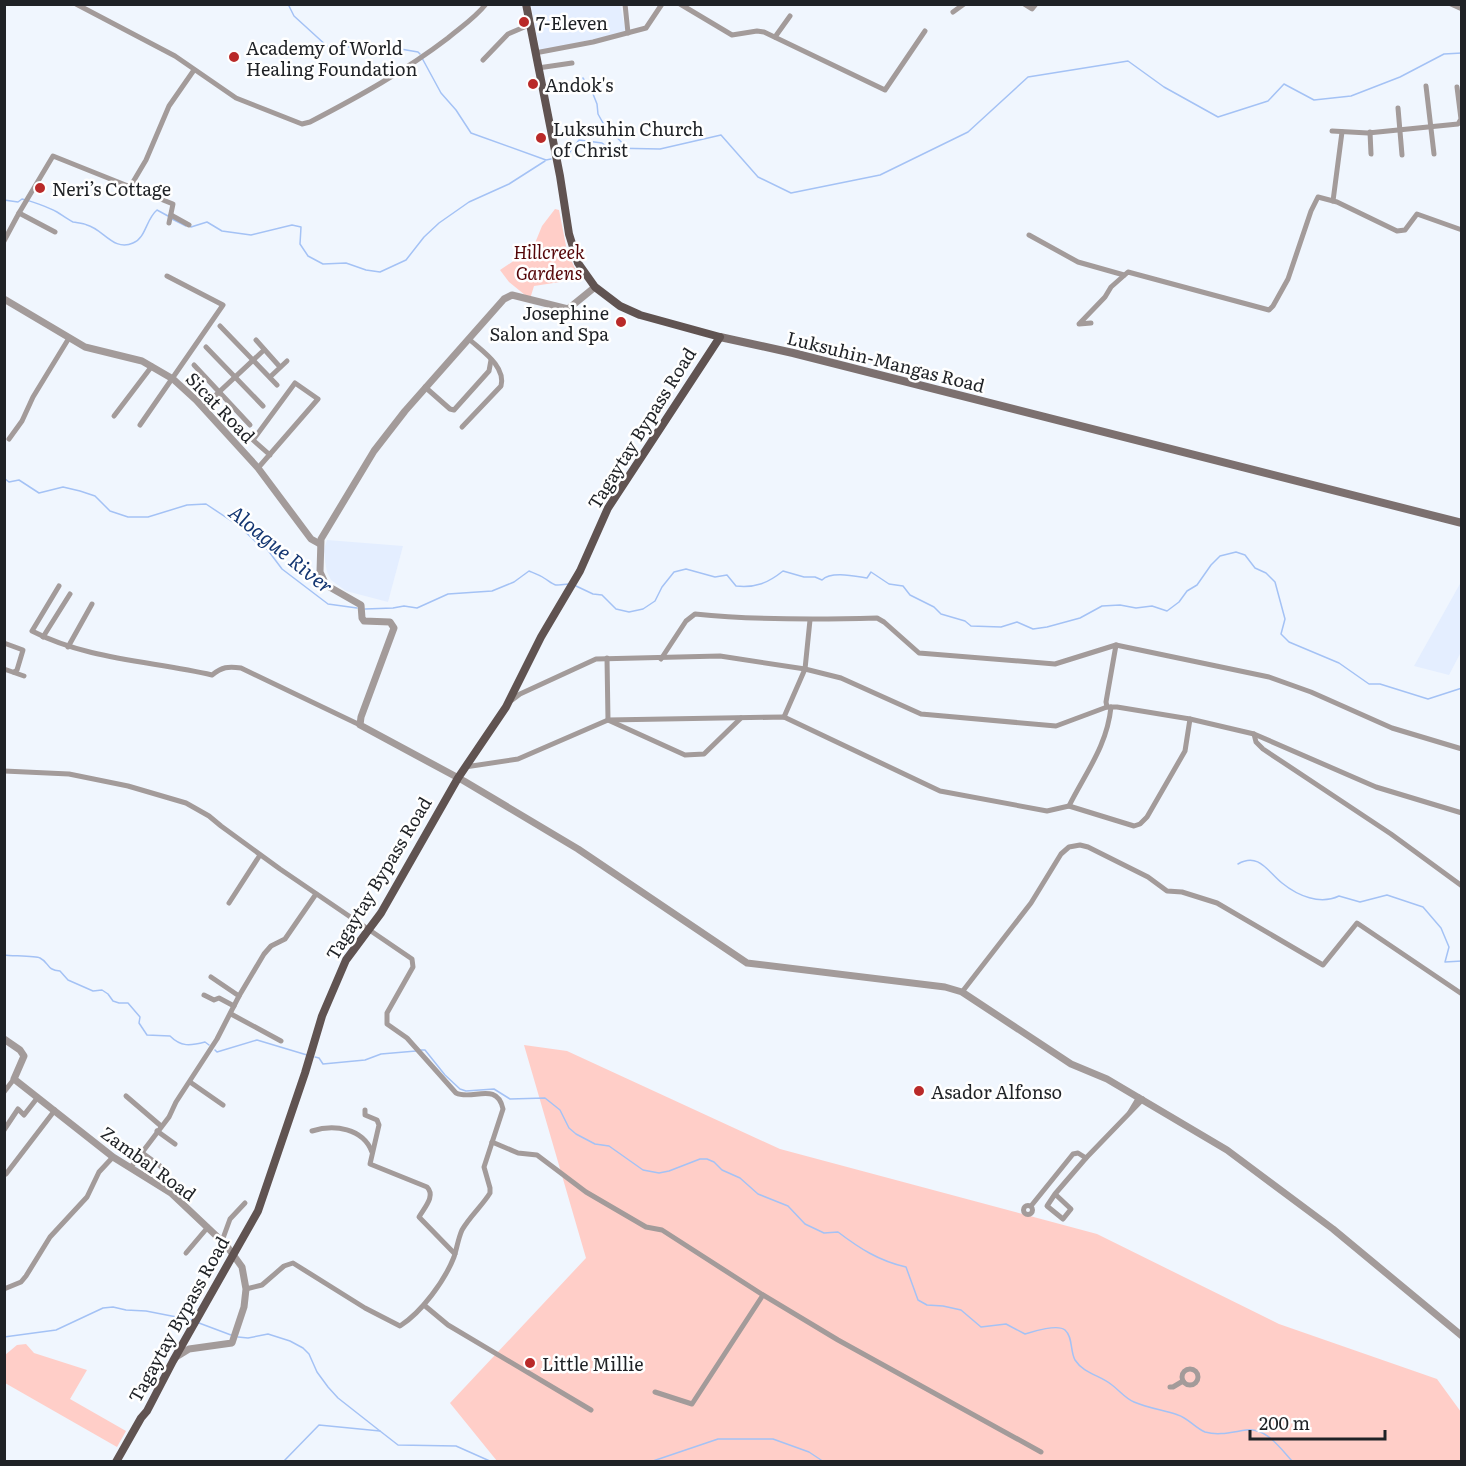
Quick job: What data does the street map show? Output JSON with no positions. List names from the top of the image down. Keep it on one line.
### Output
{"streets":{"main road":["Luksuhin-Mangas Road","Tagaytay Bypass Road"],"street":["Sicat Road","Zambal Road"]},"crossings":[["Luksuhin-Mangas Road","Tagaytay Bypass Road"],["Tagaytay Bypass Road","Zambal Road"]],"water":["Aloague River"],"parks":["Hillcreek Gardens"],"places":["7-Eleven","Academy of World Healing Foundation","Andok's","Luksuhin Church of Christ","Neri’s Cottage","Josephine Salon and Spa","Asador Alfonso","Little Millie"],"scale_bar":"200 m"}
